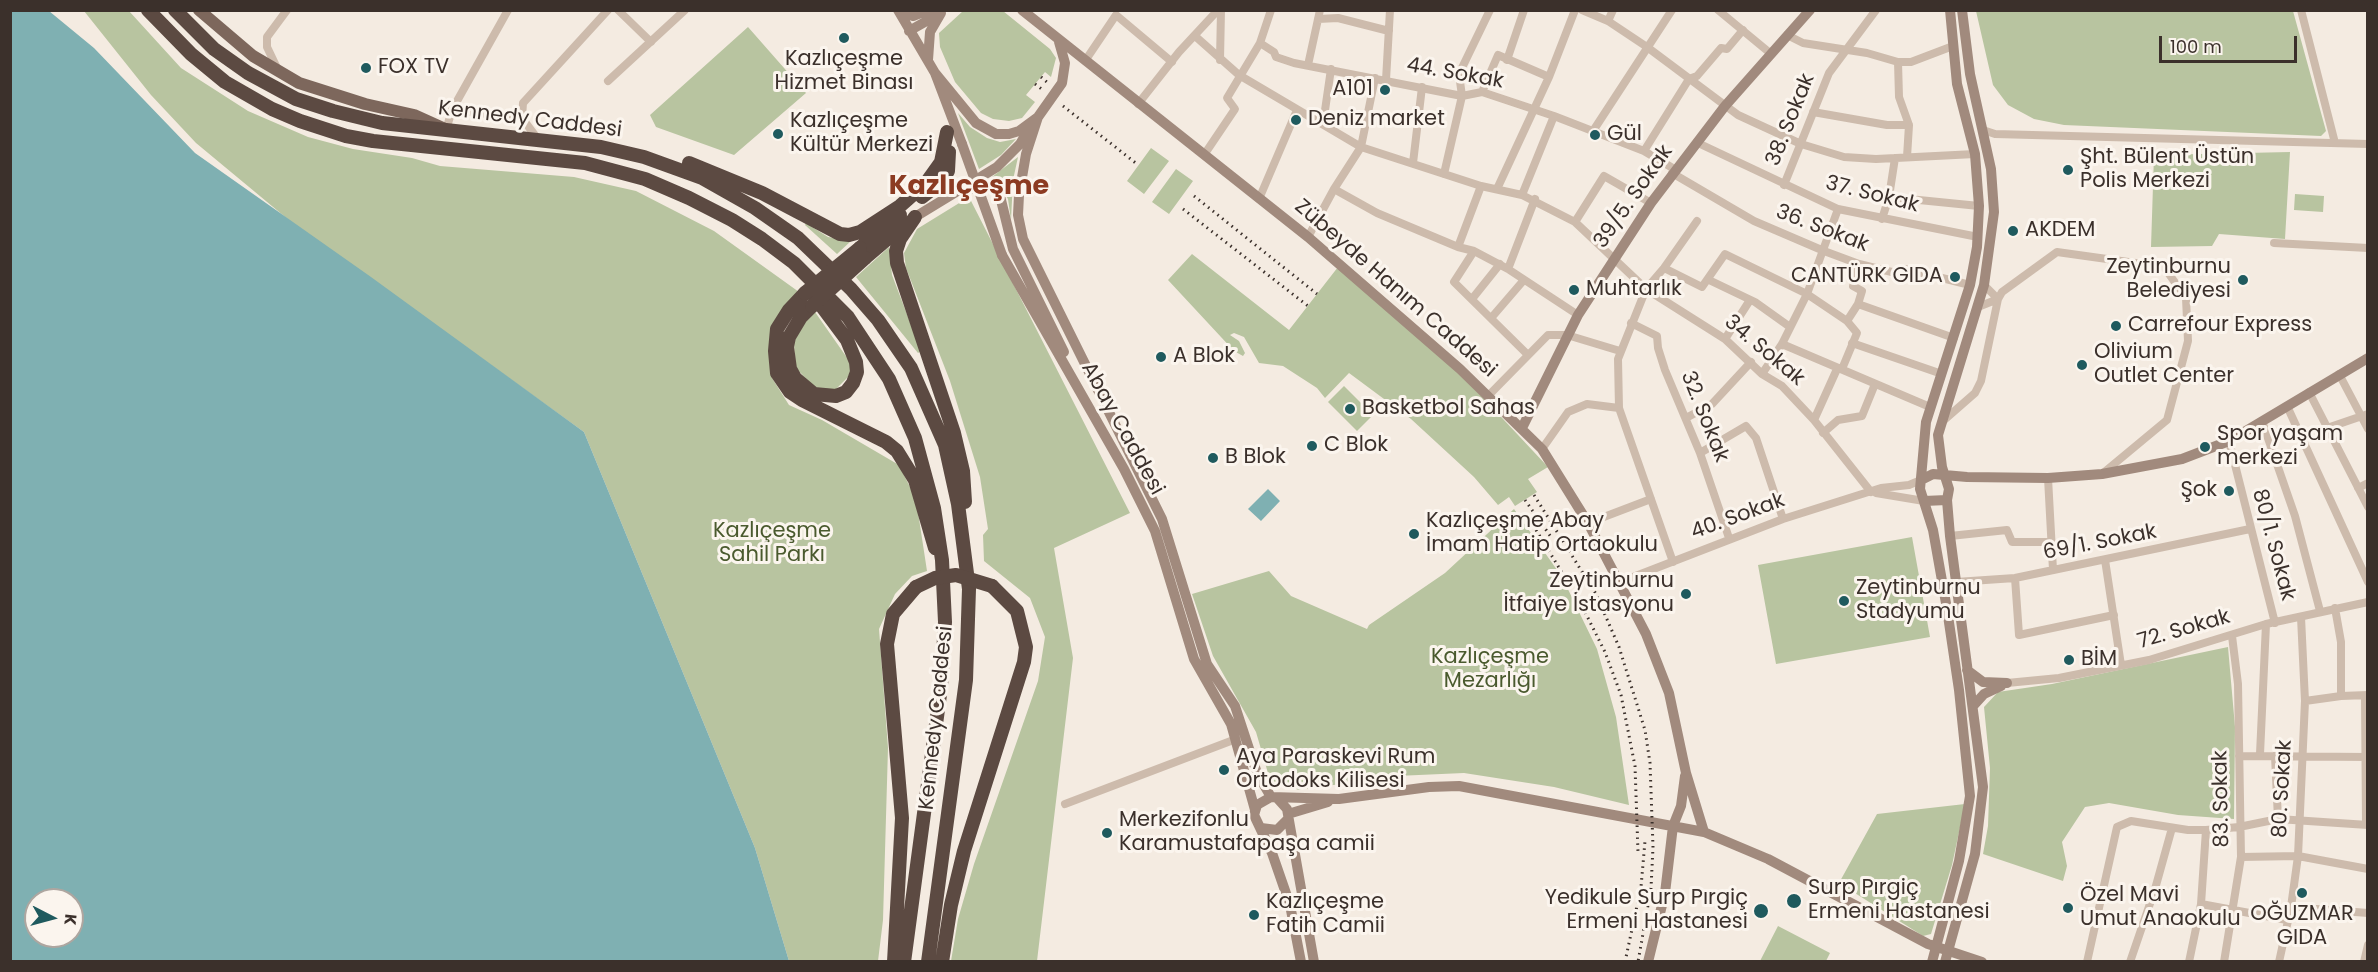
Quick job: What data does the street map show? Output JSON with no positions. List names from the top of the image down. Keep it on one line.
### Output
{"streets":{"highway":["Kennedy Caddesi"],"main road":["39/5. Sokak","Zübeyde Hanım Caddesi","Abay Caddesi"],"street":["44. Sokak","38. Sokak","37. Sokak","36. Sokak","34. Sokak","32. Sokak","40. Sokak","69/1. Sokak","80/1. Sokak","72. Sokak","80. Sokak","83. Sokak"]},"crossings":[["44. Sokak","39/5. Sokak"],["44. Sokak","36. Sokak"],["38. Sokak","37. Sokak"],["37. Sokak","39/5. Sokak"],["39/5. Sokak","36. Sokak"],["39/5. Sokak","Zübeyde Hanım Caddesi"],["39/5. Sokak","34. Sokak"],["Zübeyde Hanım Caddesi","Abay Caddesi"],["Zübeyde Hanım Caddesi","40. Sokak"],["34. Sokak","40. Sokak"],["32. Sokak","40. Sokak"],["69/1. Sokak","80/1. Sokak"],["80/1. Sokak","72. Sokak"],["72. Sokak","80. Sokak"],["72. Sokak","83. Sokak"]],"districts":["Kazlıçeşme"],"parks":["Kazlıçeşme Sahil Parkı","Kazlıçeşme Mezarlığı"],"places":["Kazlıçeşme Hizmet Binası","FOX TV","A101","Deniz market","Kazlıçeşme Kültür Merkezi","Gül","Şht. Bülent Üstün Polis Merkezi","AKDEM","CANTÜRK GIDA","Zeytinburnu Belediyesi","Muhtarlık","Carrefour Express","A Blok","Olivium Outlet Center","Basketbol Sahas","C Blok","Spor yaşam merkezi","B Blok","Şok","Kazlıçeşme Abay İmam Hatip Ortaokulu","Zeytinburnu İtfaiye İstasyonu","Zeytinburnu Stadyumu","BİM","Aya Paraskevi Rum Ortodoks Kilisesi","Merkezifonlu Karamustafapaşa camii","OĞUZMAR GIDA","Surp Pırgiç Ermeni Hastanesi","Özel Mavi Umut Anaokulu","Yedikule Surp Pırgiç Ermeni Hastanesi","Kazlıçeşme Fatih Camii"],"scale_bar":"100 m","north":"right"}
